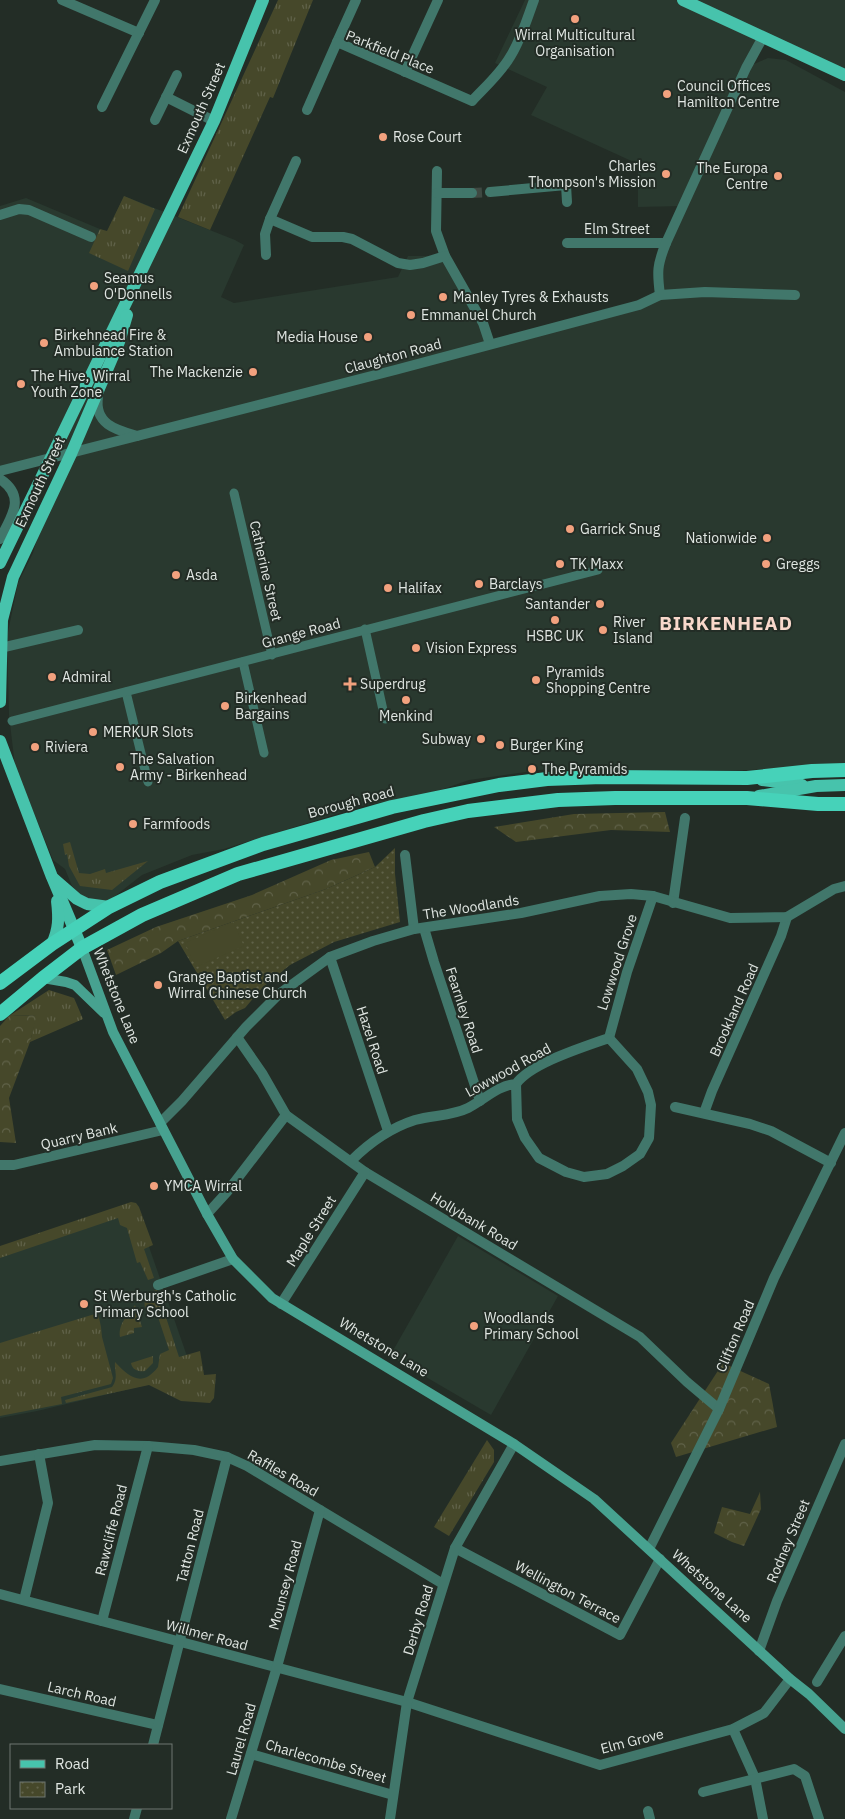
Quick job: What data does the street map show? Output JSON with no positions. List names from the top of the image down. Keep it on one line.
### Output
{"streets":{"highway":["Borough Road"],"main road":["Exmouth Street","Whetstone Lane"],"street":["Parkfield Place","Elm Street","Claughton Road","Catherine Street","Grange Road","The Woodlands","Lowwood Grove","Fearnley Road","Brookland Road","Hazel Road","Lowwood Road","Quarry Bank","Hollybank Road","Maple Street","Clifton Road","Raffles Road","Rawcliffe Road","Rodney Street","Tatton Road","Mounsey Road","Wellington Terrace","Derby Road","Willmer Road","Larch Road","Laurel Road","Elm Grove","Charlecombe Street"]},"crossings":[["Exmouth Street","Claughton Road"],["Catherine Street","Grange Road"],["Borough Road","Whetstone Lane"],["The Woodlands","Lowwood Grove"],["The Woodlands","Whetstone Lane"],["The Woodlands","Fearnley Road"],["The Woodlands","Brookland Road"],["The Woodlands","Hazel Road"],["The Woodlands","Quarry Bank"],["The Woodlands","Hollybank Road"],["Lowwood Grove","Lowwood Road"],["Whetstone Lane","Quarry Bank"],["Whetstone Lane","Maple Street"],["Whetstone Lane","Clifton Road"],["Whetstone Lane","Rodney Street"],["Whetstone Lane","Wellington Terrace"],["Whetstone Lane","Derby Road"],["Whetstone Lane","Elm Grove"],["Fearnley Road","Lowwood Road"],["Hazel Road","Lowwood Road"],["Lowwood Road","Hollybank Road"],["Hollybank Road","Maple Street"],["Hollybank Road","Clifton Road"],["Raffles Road","Rawcliffe Road"],["Raffles Road","Tatton Road"],["Raffles Road","Mounsey Road"],["Raffles Road","Derby Road"],["Rawcliffe Road","Willmer Road"],["Tatton Road","Willmer Road"],["Tatton Road","Larch Road"],["Mounsey Road","Willmer Road"],["Mounsey Road","Laurel Road"],["Wellington Terrace","Derby Road"],["Derby Road","Willmer Road"],["Derby Road","Elm Grove"],["Derby Road","Charlecombe Street"],["Willmer Road","Laurel Road"],["Willmer Road","Elm Grove"],["Laurel Road","Charlecombe Street"]],"districts":["BIRKENHEAD"],"places":{"other":["Wirral Multicultural Organisation","Council Offices Hamilton Centre","Rose Court","Charles Thompson's Mission","The Europa Centre","Seamus O'Donnells","Manley Tyres & Exhausts","Emmanuel Church","Media House","Birkehnead Fire & Ambulance Station","The Mackenzie","The Hive, Wirral Youth Zone","Garrick Snug","Nationwide","TK Maxx","Greggs","Asda","Barclays","Halifax","Santander","HSBC UK","River Island","Vision Express","Admiral","Pyramids Shopping Centre","Menkind","Birkenhead Bargains","MERKUR Slots","Subway","Burger King","Riviera","The Salvation Army - Birkenhead","The Pyramids","Farmfoods","Grange Baptist and Wirral Chinese Church","YMCA Wirral","St Werburgh's Catholic Primary School","Woodlands Primary School"],"health":["Superdrug"]},"legend":["Road","Park"]}
